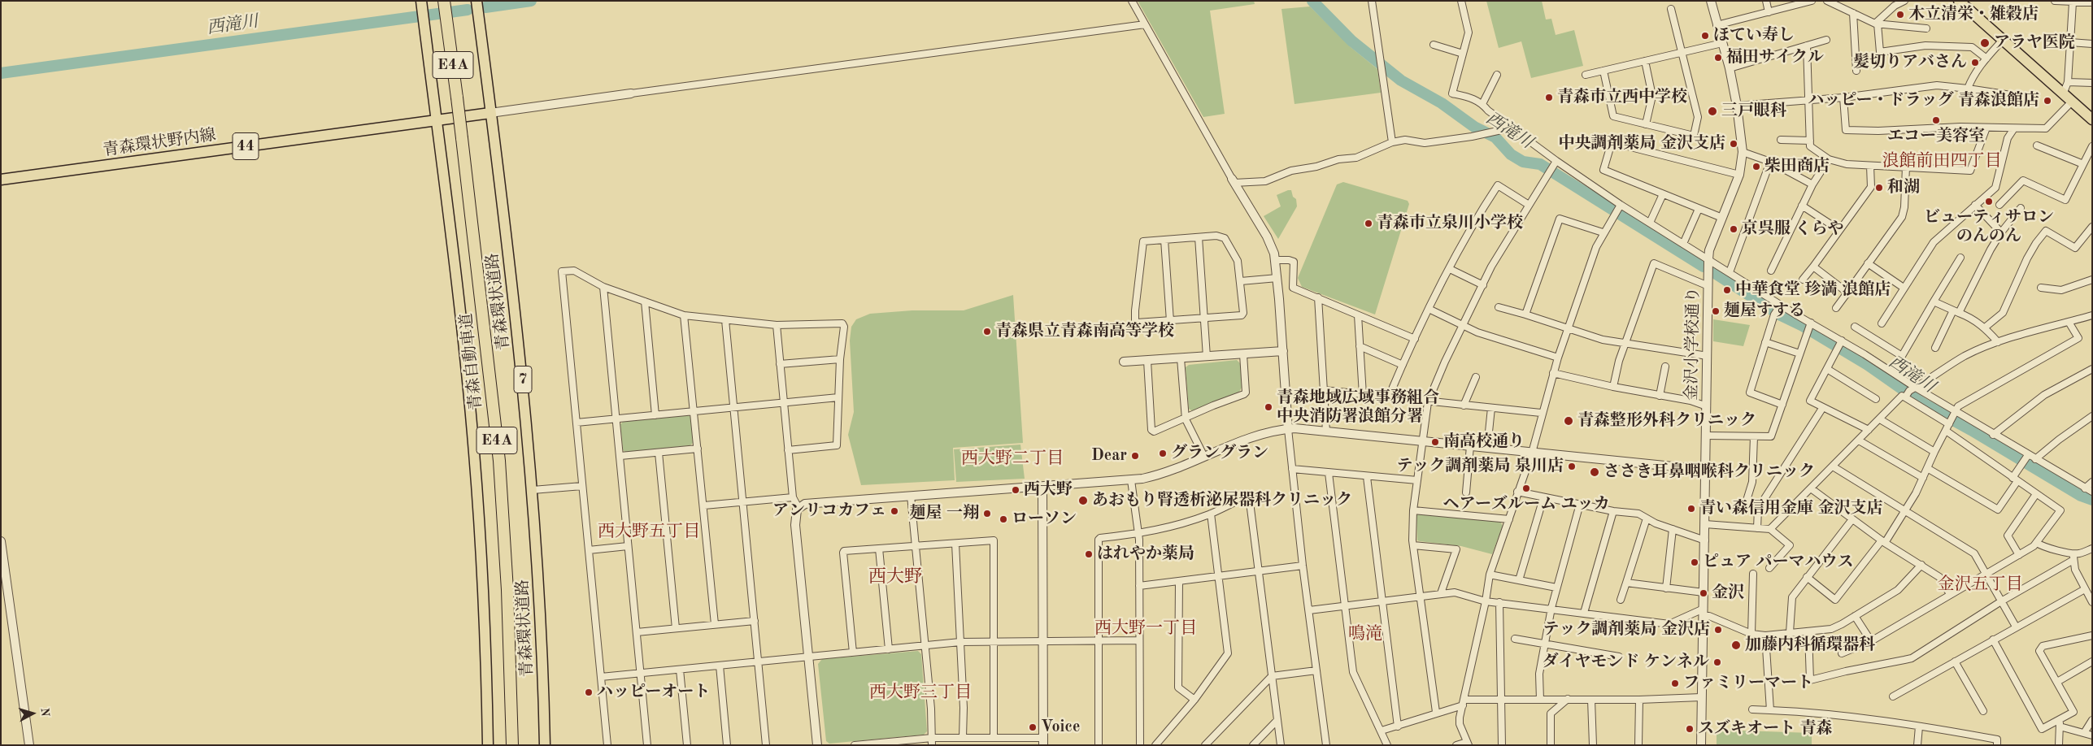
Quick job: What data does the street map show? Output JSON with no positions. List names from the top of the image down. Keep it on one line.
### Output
{"streets":{"highway":["E4A","青森自動車道"],"main road":["青森環状野内線","44","青森環状道路","7"],"street":["金沢小学校通り"]},"crossings":[["青森環状野内線","青森環状道路"]],"districts":["浪館前田四丁目","西大野二丁目","西大野五丁目","西大野","金沢五丁目","西大野一丁目","鳴滝","西大野三丁目"],"water":["西滝川"],"places":["木立清栄・雑穀店","ほてい寿し","アラヤ医院","福田サイクル","髪切りアバさん","青森市立西中学校","ハッピー・ドラッグ 青森浪館店","三戸眼科","エコー美容室","中央調剤薬局 金沢支店","柴田商店","和湖","ビューティサロン のんのん","青森市立泉川小学校","京呉服 くらや","中華食堂 珍満 浪館店","麺屋すする","青森県立青森南高等学校","青森地域広域事務組合 中央消防署浪館分署","青森整形外科クリニック","南高校通り","グラングラン","Dear","テック調剤薬局 泉川店","ささき耳鼻咽喉科クリニック","ヘアーズルーム ユッカ","西大野","あおもり腎透析泌尿器科クリニック","青い森信用金庫 金沢支店","アンリコカフェ","麺屋 一翔","ローソン","はれやか薬局","ピュア パーマハウス","金沢","テック調剤薬局 金沢店","加藤内科循環器科","ダイヤモンド ケンネル","ファミリーマート","ハッピーオート","Voice","スズキオート 青森"],"north":"right"}
